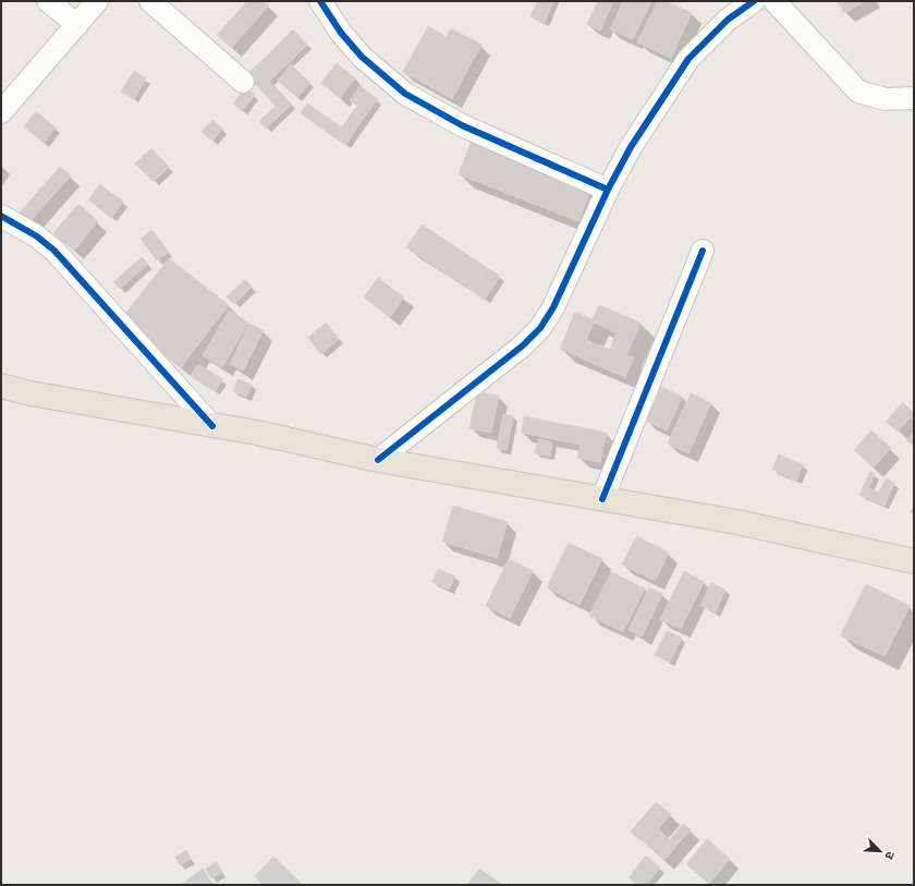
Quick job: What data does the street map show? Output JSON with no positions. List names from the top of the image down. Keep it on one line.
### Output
{"north":"bottom right"}
